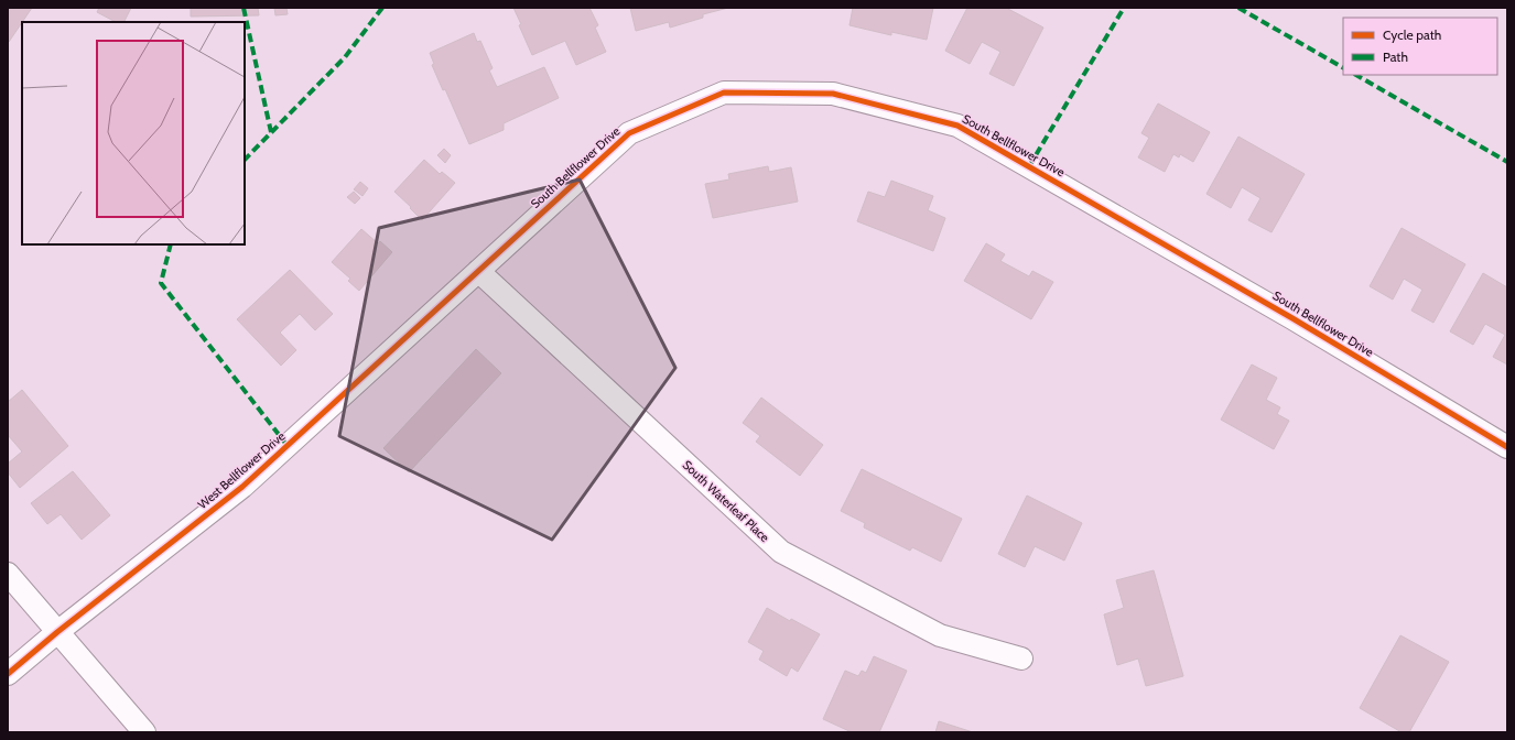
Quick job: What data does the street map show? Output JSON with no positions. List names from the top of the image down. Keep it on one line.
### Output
{"streets":{"street":["South Bellflower Drive","West Bellflower Drive","South Waterleaf Place"]},"crossings":[["South Bellflower Drive","West Bellflower Drive"],["South Bellflower Drive","South Waterleaf Place"],["West Bellflower Drive","South Waterleaf Place"]],"legend":["Cycle path","Path"]}
